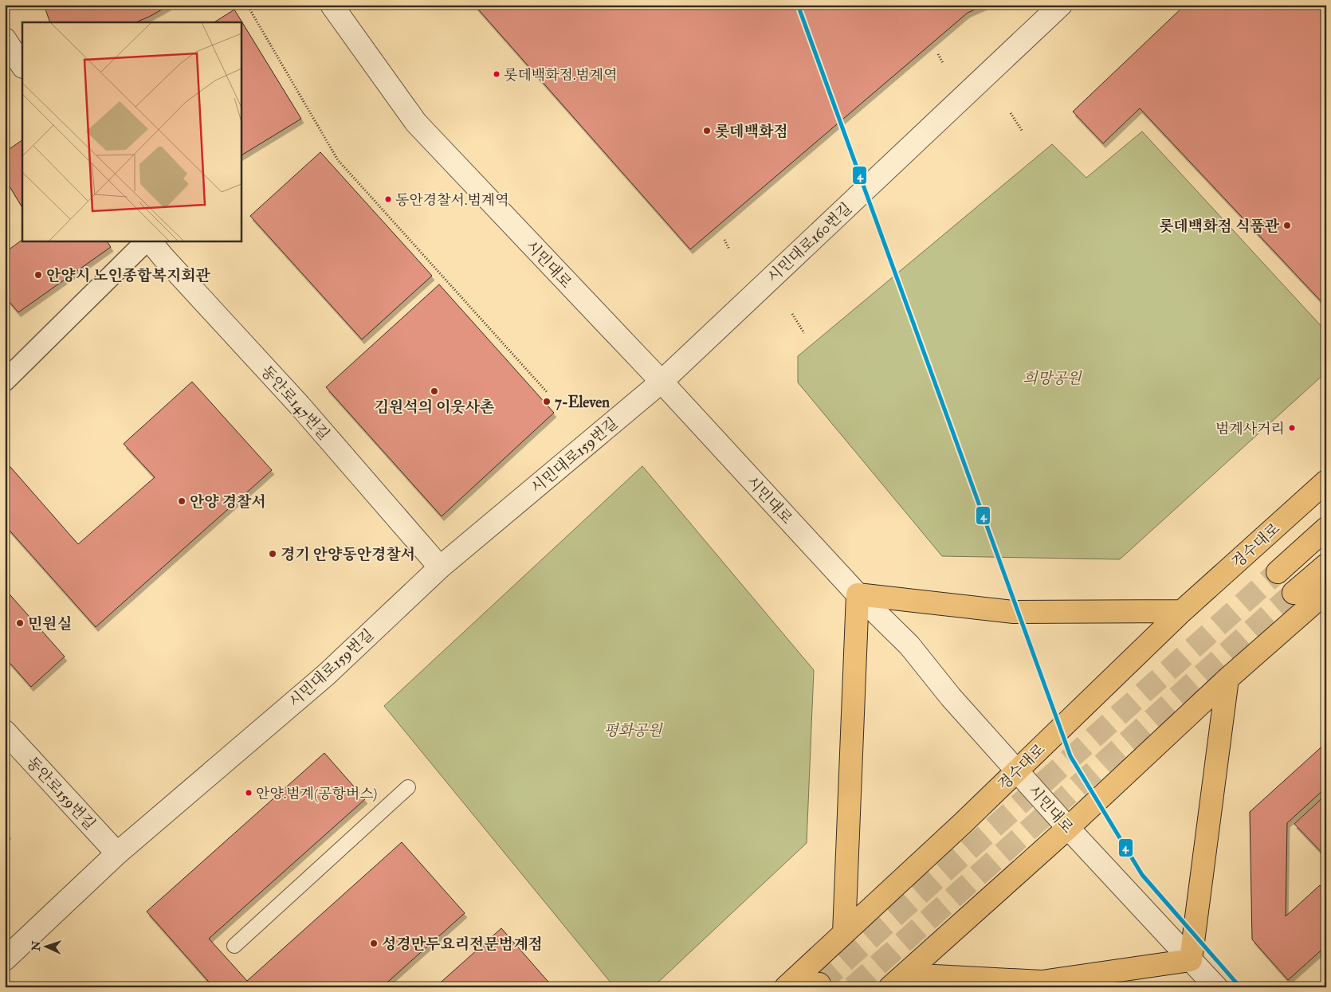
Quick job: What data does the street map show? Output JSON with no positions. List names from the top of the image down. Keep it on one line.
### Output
{"streets":{"main road":["경수대로"],"street":["시민대로160번길","시민대로","동안로147번길","시민대로159번길","동안로159번길"]},"crossings":[["시민대로160번길","시민대로"],["시민대로160번길","시민대로159번길"],["시민대로","시민대로159번길"],["시민대로","경수대로"],["동안로147번길","시민대로159번길"],["시민대로159번길","동안로159번길"]],"parks":["희망공원","평화공원"],"places":["롯데백화점.범계역","롯데백화점","동안경찰서.범계역","롯데백화점 식품관","안양시 노인종합복지회관","김원석의 이웃사촌","7-Eleven","범계사거리","안양 경찰서","경기 안양동안경찰서","민원실","안양.범계(공항버스)","성경만두요리전문범계점"],"lines":["transit line 4"],"north":"left"}
